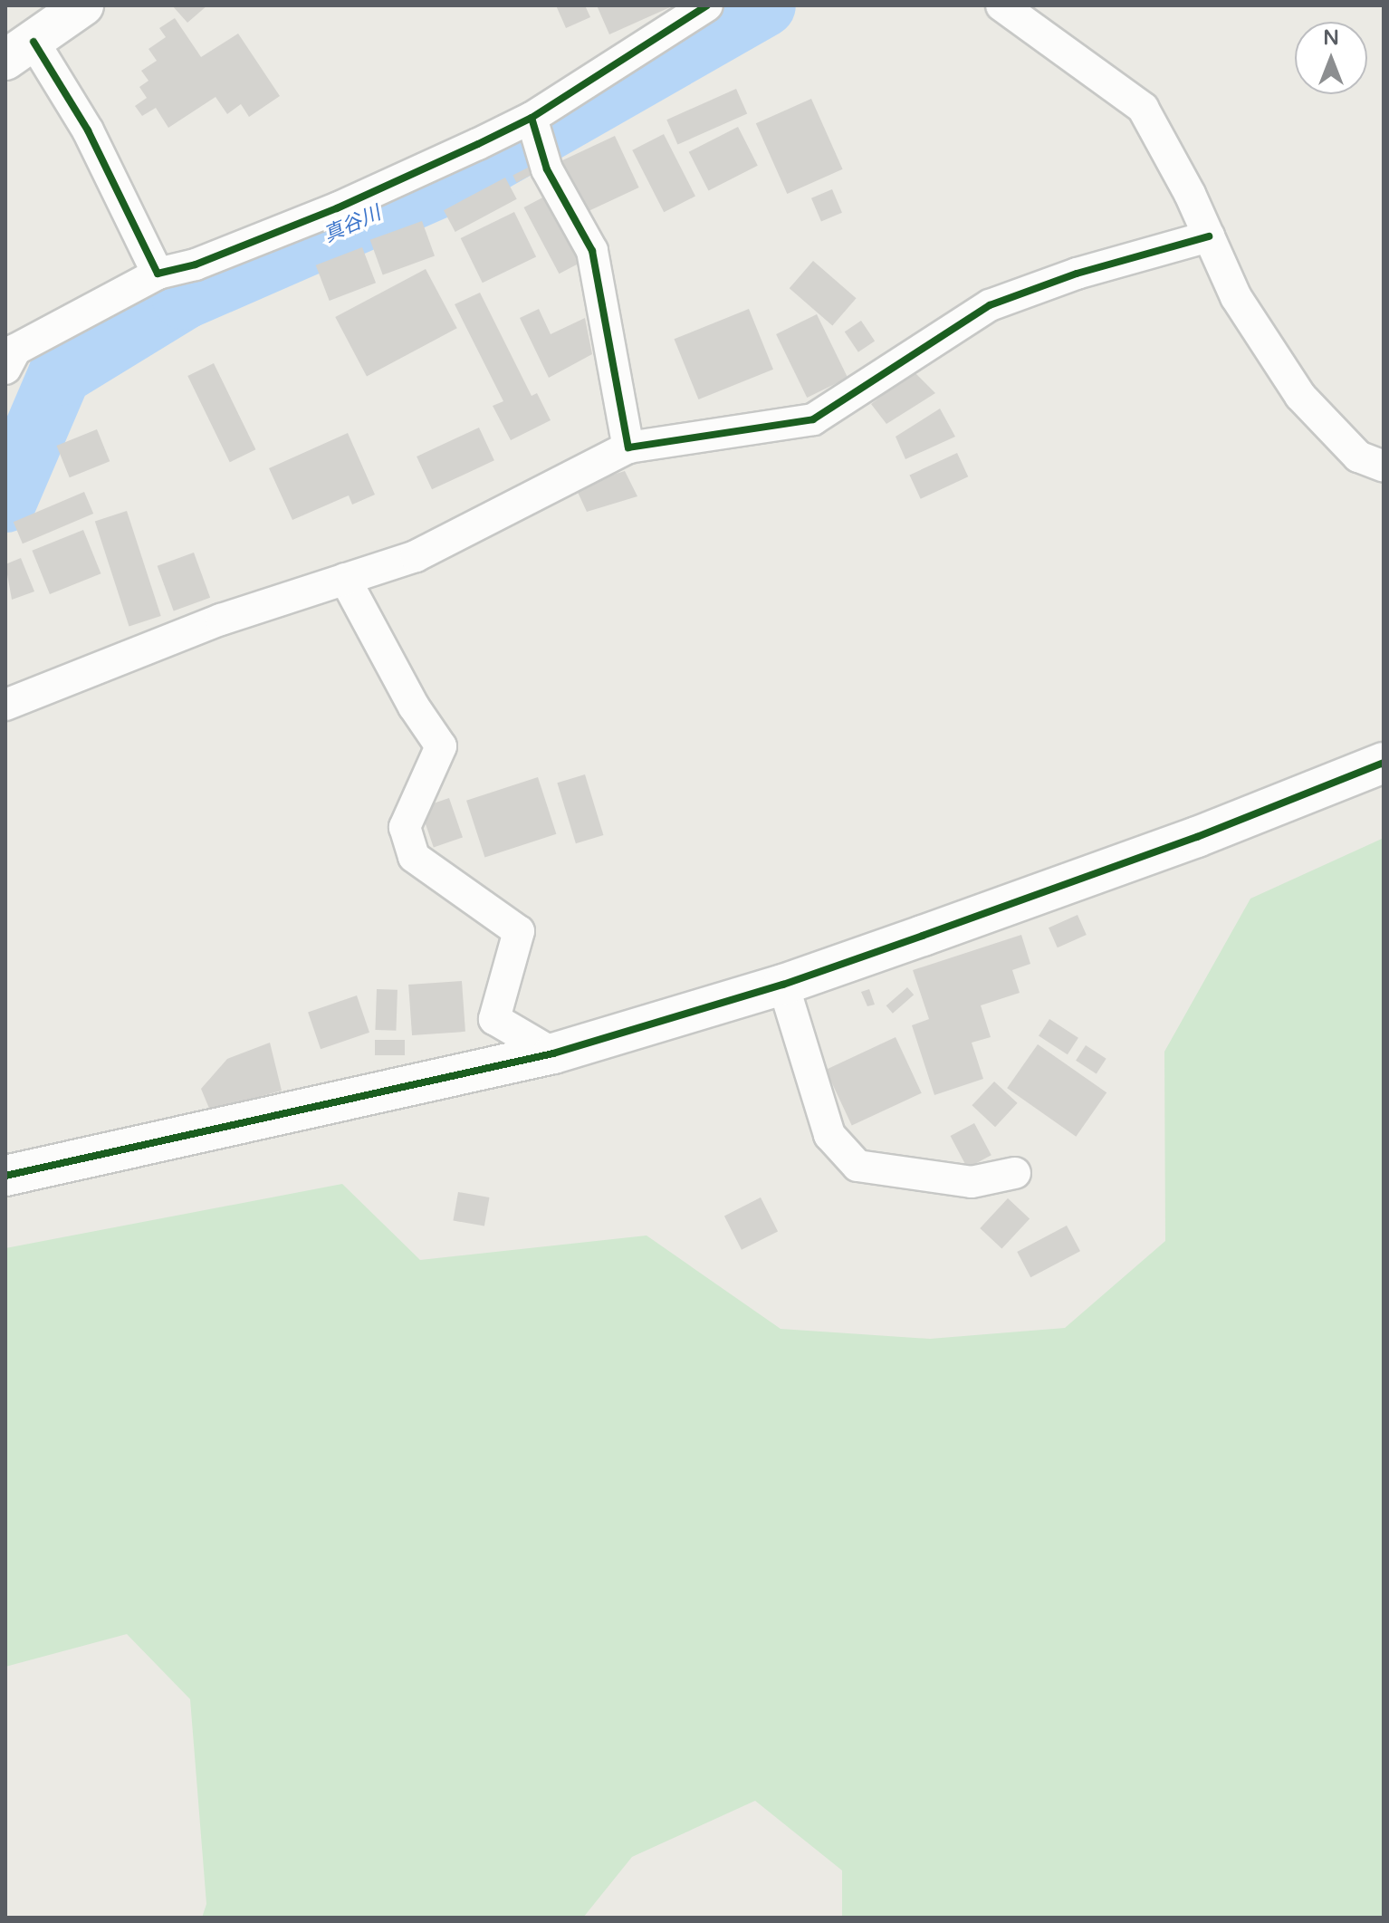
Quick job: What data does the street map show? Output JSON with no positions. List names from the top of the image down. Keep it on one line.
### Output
{"water":["真谷川"],"north":"top"}
